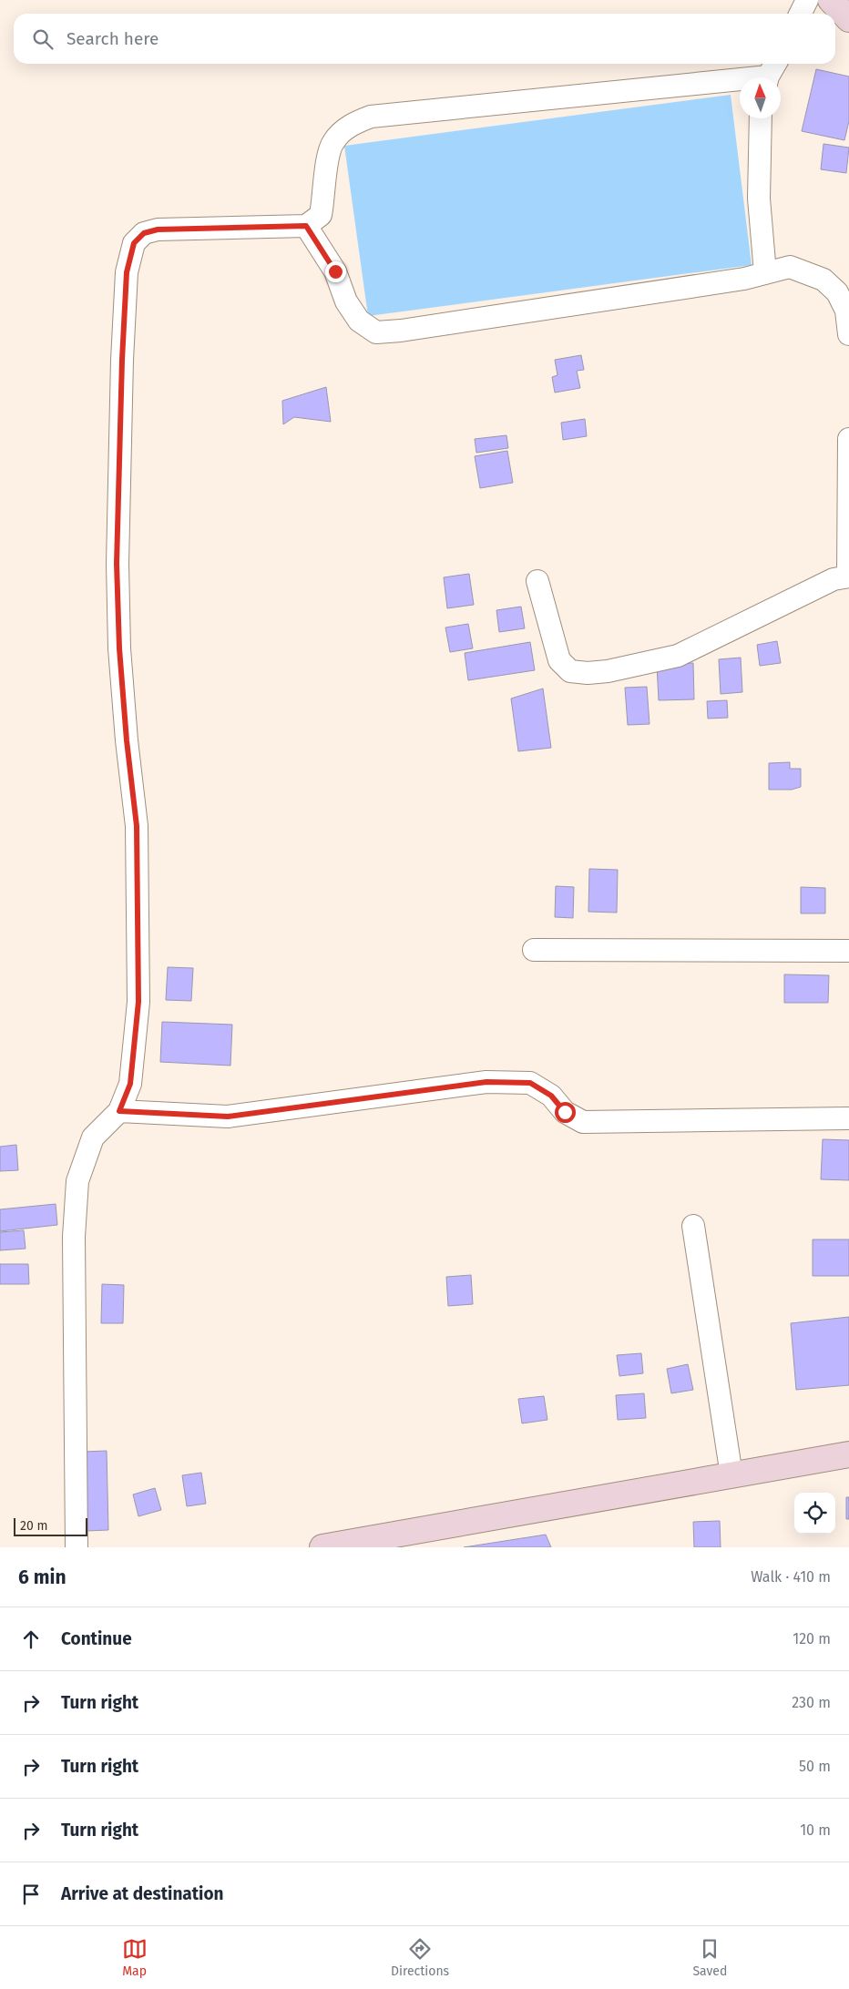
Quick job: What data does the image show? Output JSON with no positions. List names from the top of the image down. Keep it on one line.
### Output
{"scale_bar":"20 m","north":"top","page":{"search":"Search here","scale":"20 m","heading":["6 min","Walk · 410 m"],"list":[["Continue","120 m"],["Turn right","230 m"],["Turn right","50 m"],["Turn right","10 m"],"Arrive at destination"],"nav":["Map","Directions","Saved"]}}
